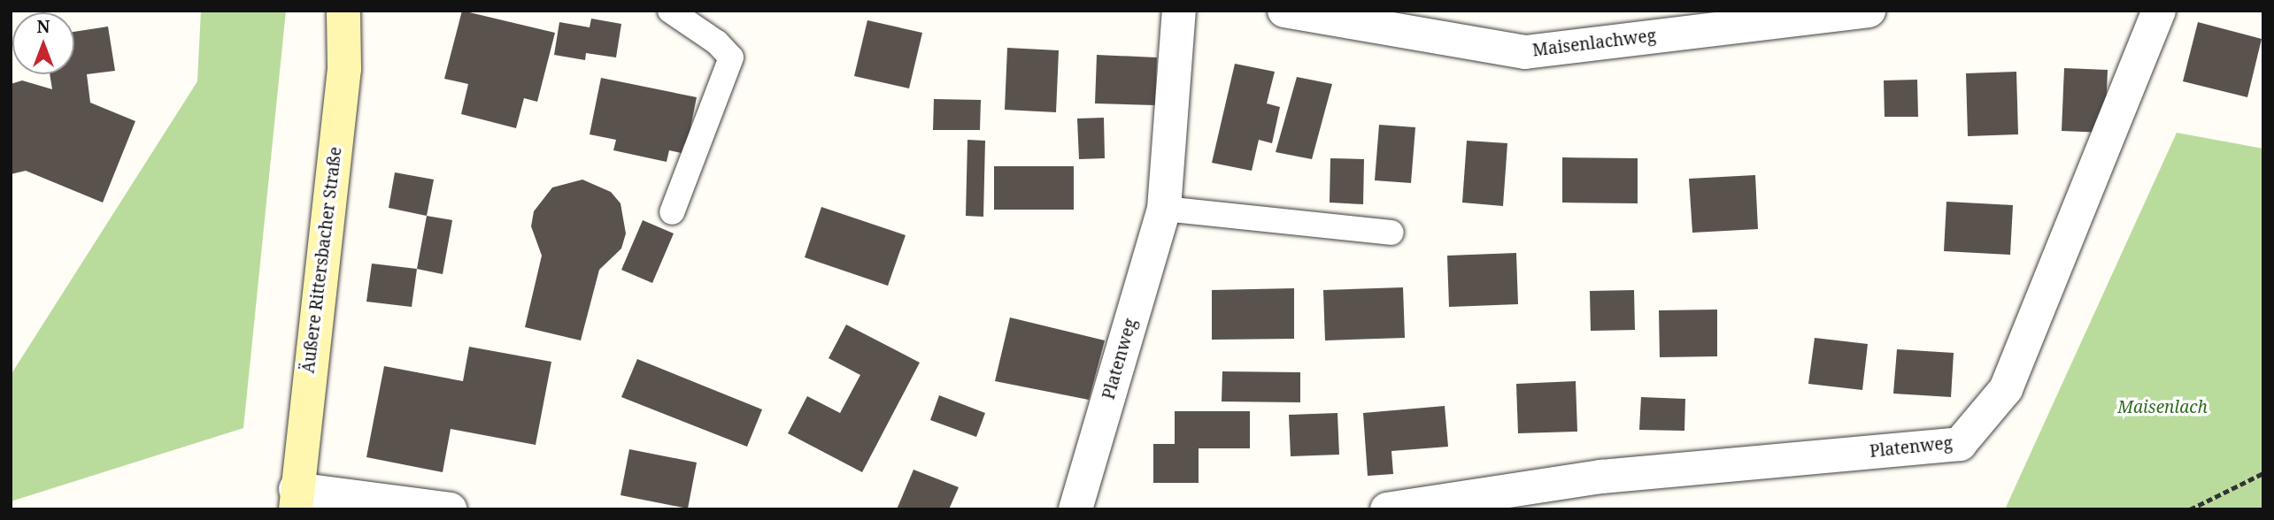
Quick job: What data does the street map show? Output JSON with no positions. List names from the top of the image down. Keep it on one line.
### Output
{"streets":{"main road":["Äußere Rittersbacher Straße"],"street":["Maisenlachweg","Platenweg"]},"parks":["Maisenlach"],"north":"top"}
